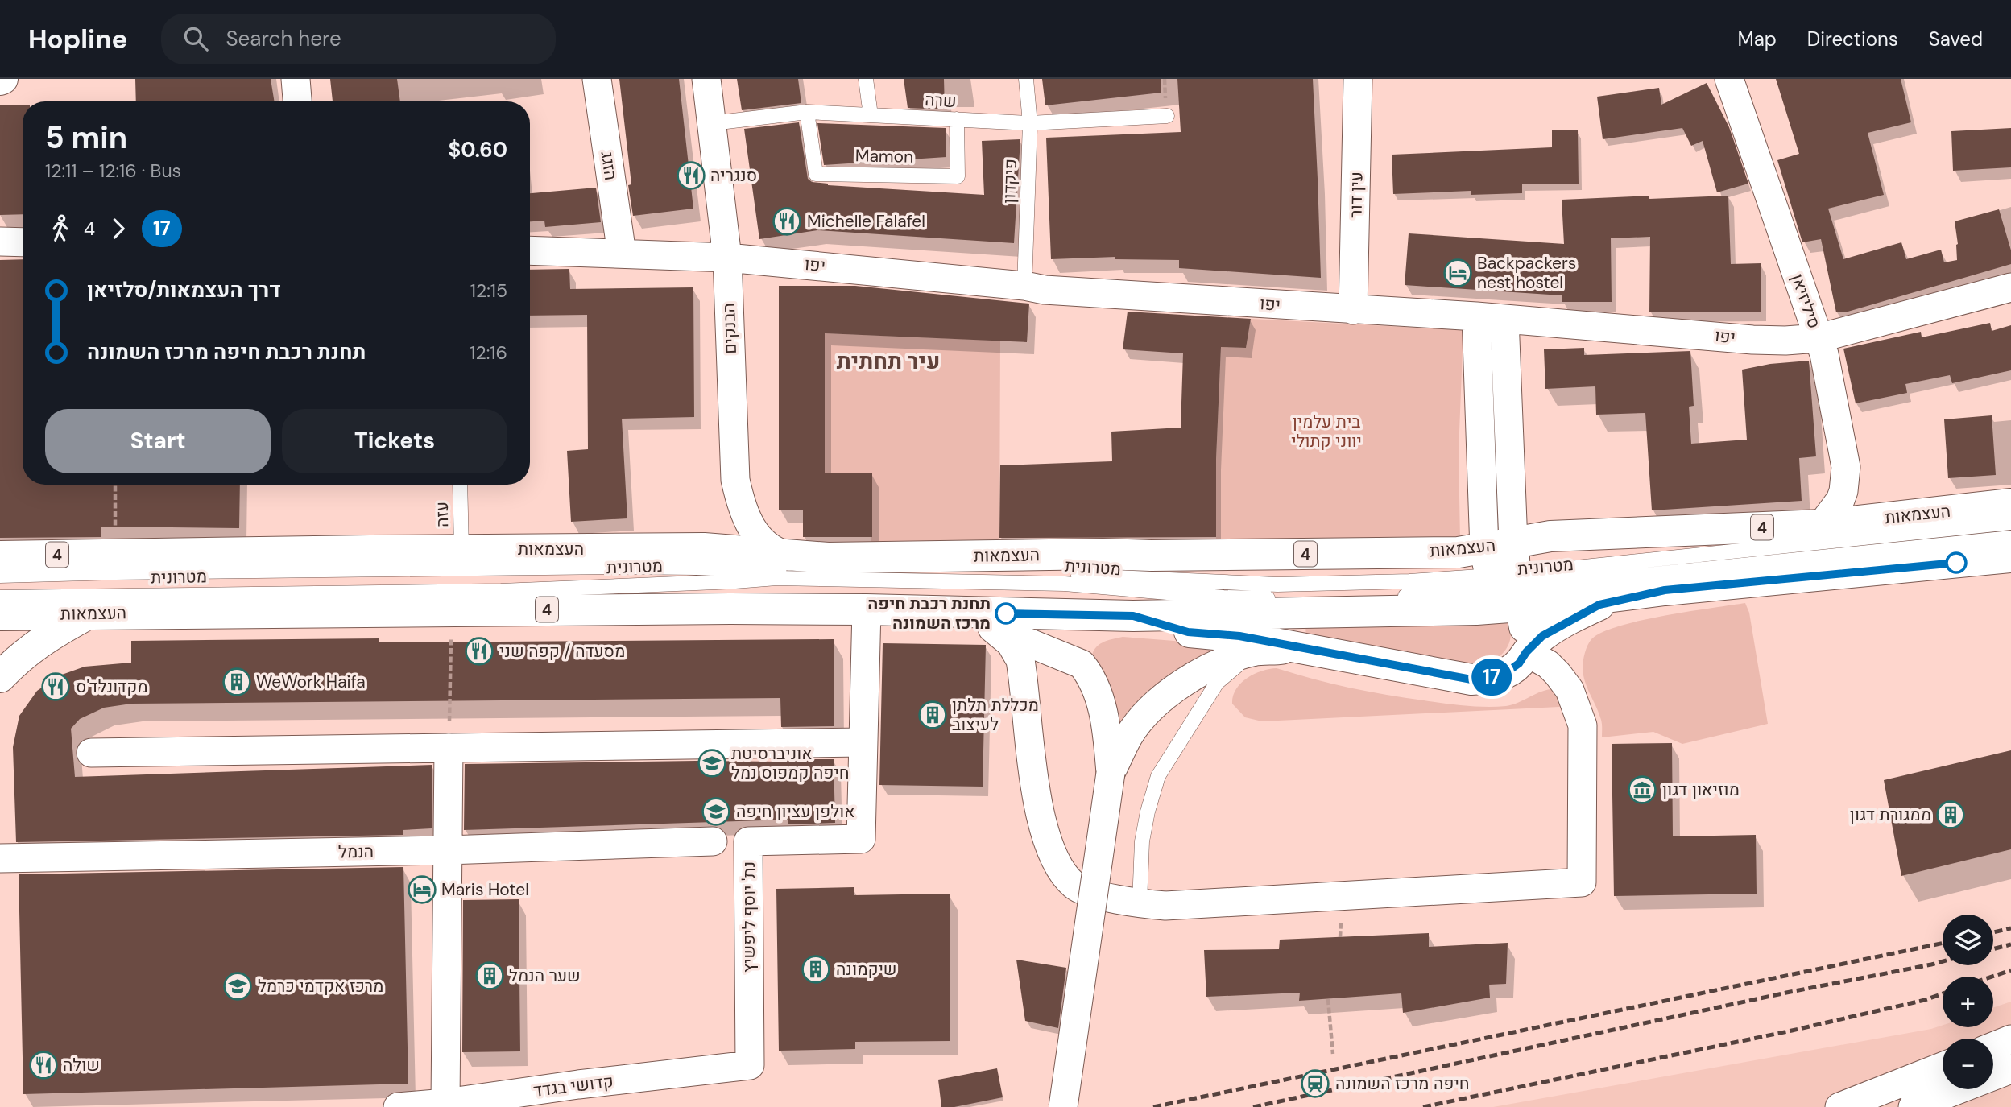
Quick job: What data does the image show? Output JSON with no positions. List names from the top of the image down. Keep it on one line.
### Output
{"streets":{"highway":["העצמאות","4"],"street":["הזגג","עין דור","יפו","סיליזיאן","הבנקים","הנמל","נת' יוסף ליפשיץ","קדושי בגדד"],"lane":["שרה","Mamon","פיקדון","עזה","מטרונית"]},"crossings":[["שרה","Mamon"],["שרה","פיקדון"],["שרה","הבנקים"],["הזגג","יפו"],["פיקדון","יפו"],["עין דור","יפו"],["יפו","סיליזיאן"],["יפו","הבנקים"],["סיליזיאן","העצמאות"],["הבנקים","העצמאות"],["עזה","העצמאות"],["העצמאות","מטרונית"],["העצמאות","נת' יוסף ליפשיץ"],["נת' יוסף ליפשיץ","קדושי בגדד"]],"districts":["עיר תחתית"],"parks":["בית עלמין יווני קתולי"],"places":{"restaurant":["סנגריה","Michelle Falafel","מסעדה / קפה שני","מקדונלד'ס","שולה"],"hotel":["Backpackers nest hostel","Maris Hotel"],"other":["תחנת רכבת חיפה מרכז השמונה"],"building":["WeWork Haifa","מכללת תלתן לעיצוב","ממגורת דגון","שיקמונה","שער הנמל"],"school or university":["אוניברסיטת חיפה קמפוס נמל","אולפן עציון חיפה","מרכז אקדמי כרמל"],"museum":["מוזיאון דגון"],"station":["חיפה מרכז השמונה"]},"lines":["bus line 17"],"page":{"header":"Hopline","search":"Search here","nav":["Map","Directions","Saved"],"on_map":"17","heading":["5 min","12:11 – 12:16 · Bus","$0.60"],"legs":["4","17"],"list":[{"name":"דרך העצמאות/סלזיאן","value":"12:15"},{"name":"תחנת רכבת חיפה מרכז השמונה","value":"12:16"}],"buttons":["Start","Tickets"],"map_buttons":["+","−"]}}
